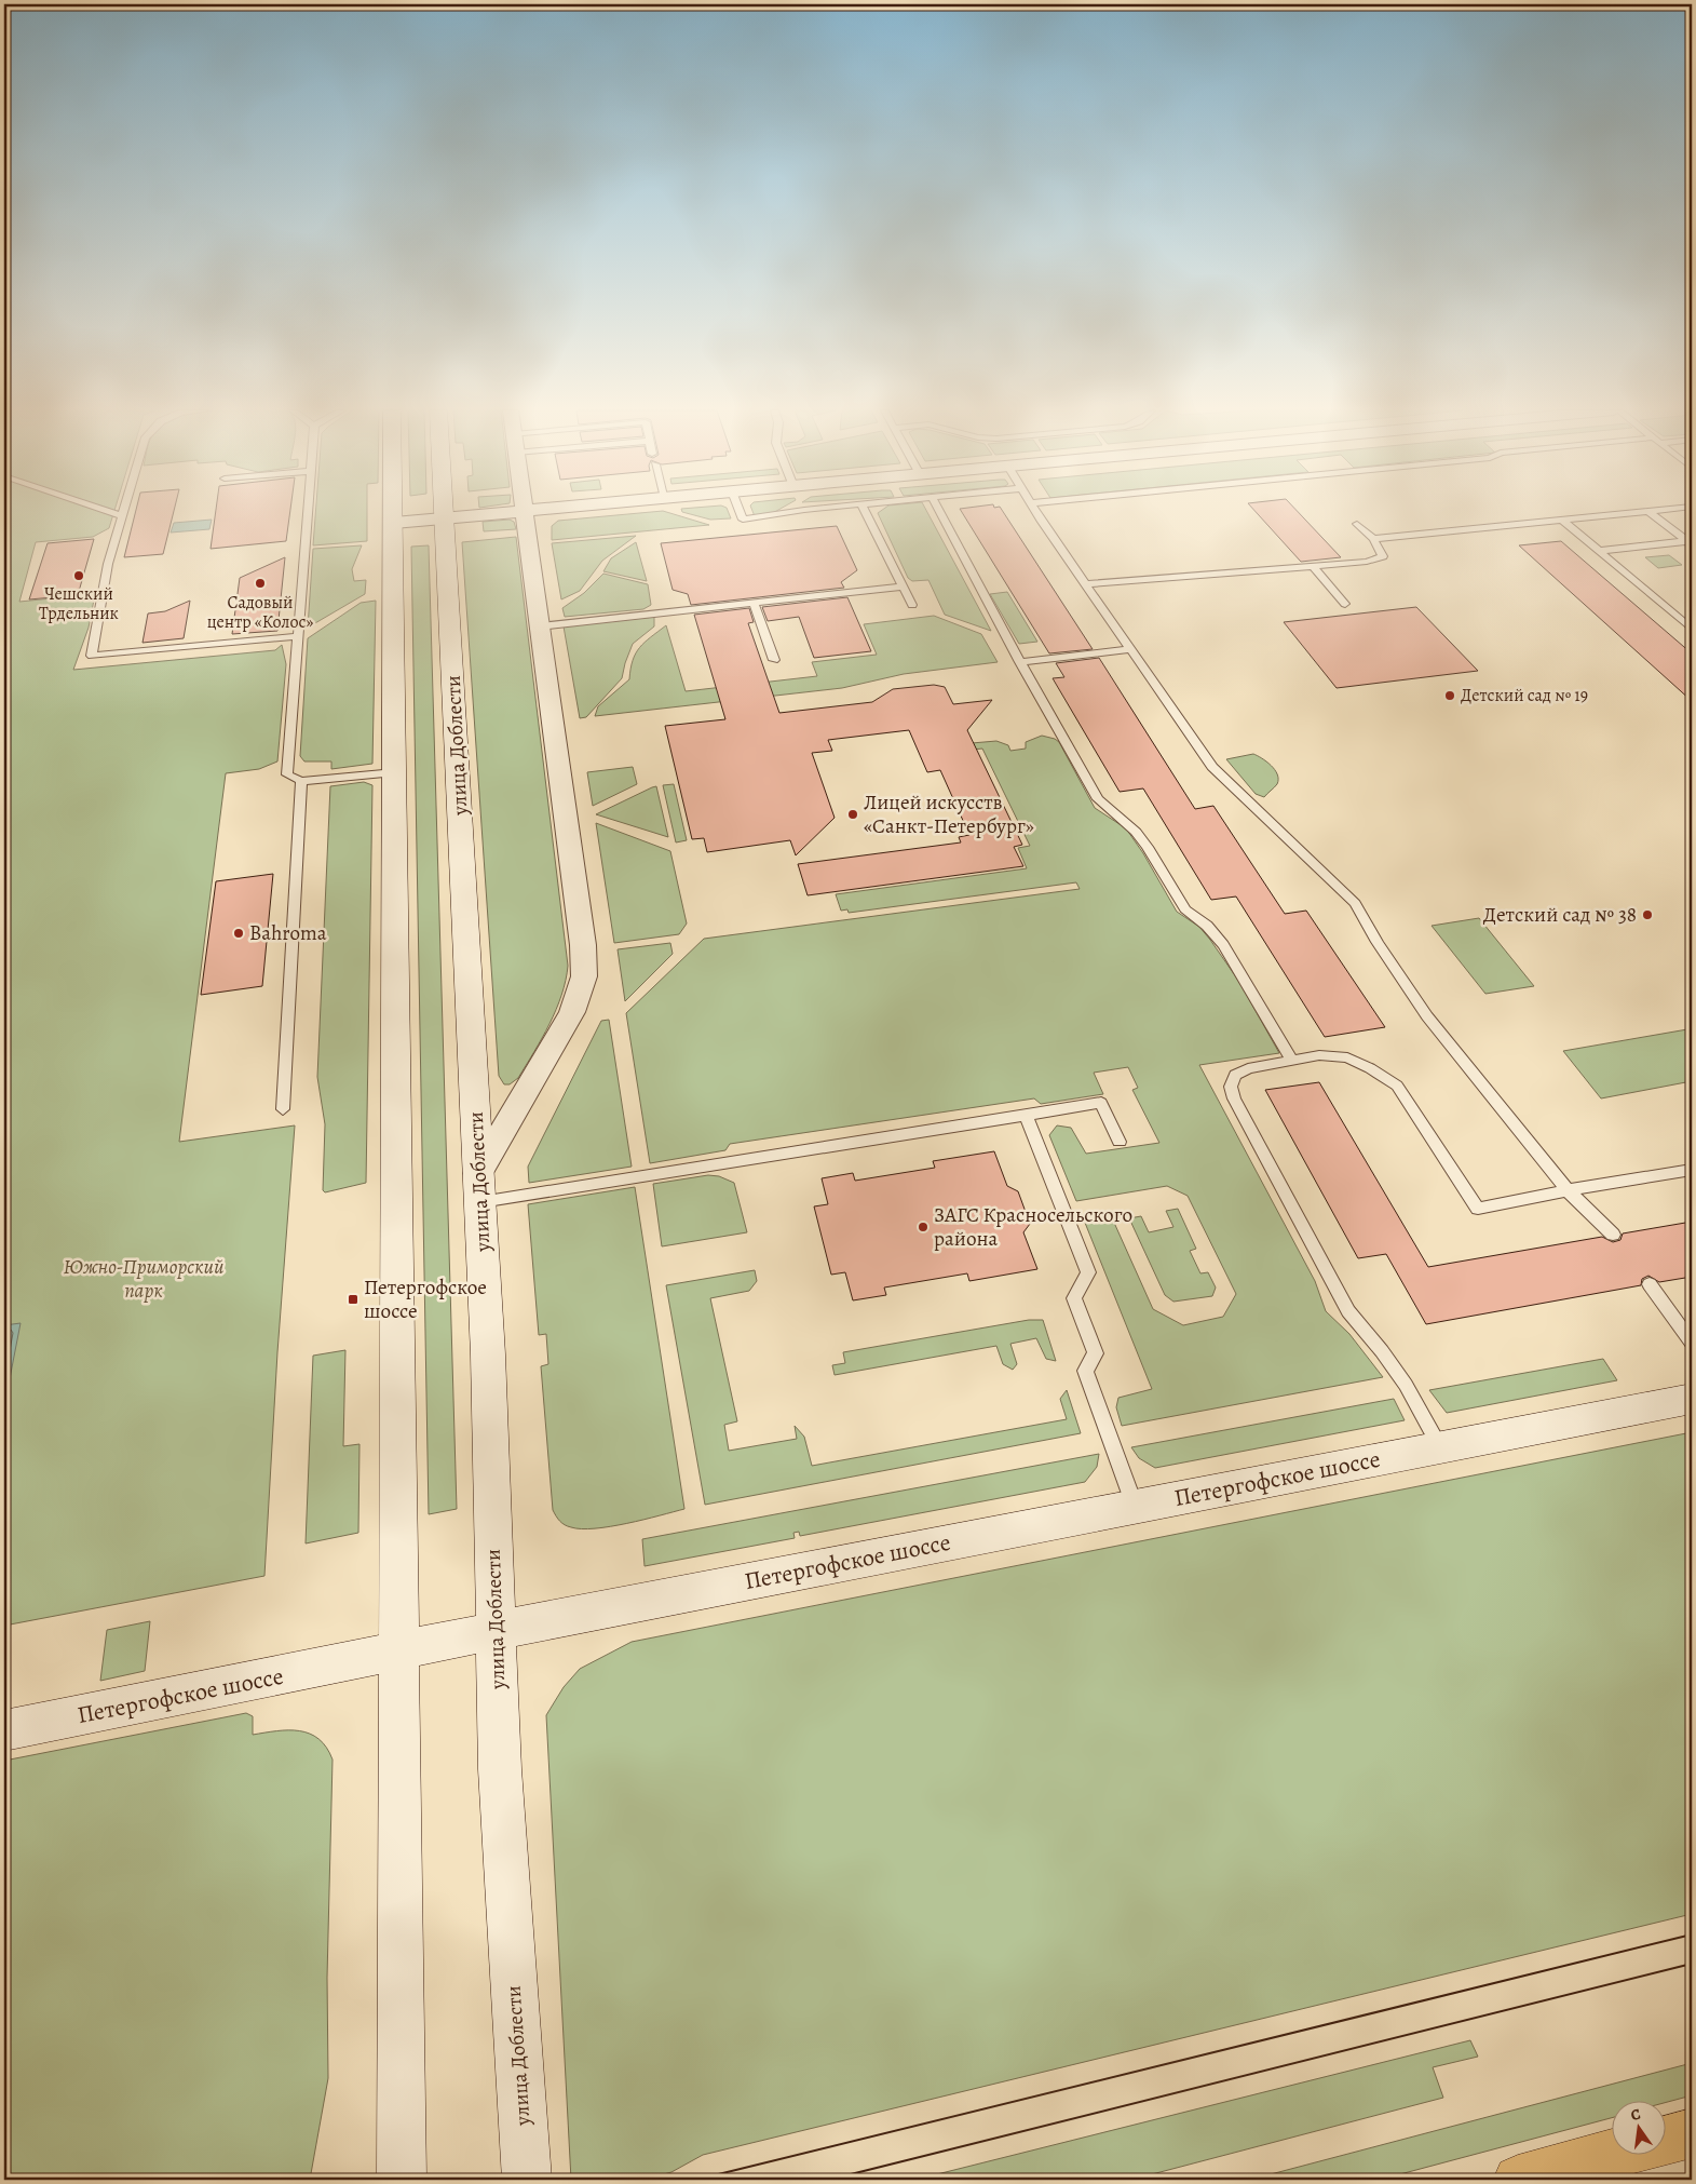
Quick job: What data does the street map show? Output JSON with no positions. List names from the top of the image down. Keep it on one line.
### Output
{"streets":{"main road":["улица Доблести","Петергофское шоссе"]},"crossings":[["улица Доблести","Петергофское шоссе"]],"parks":["Южно-Приморский парк"],"places":{"other":["Чешский Трдельник","Садовый центр «Колос»","Детский сад № 19","Лицей искусств «Санкт-Петербург»","Детский сад № 38","Bahroma","ЗАГС Красносельского района"],"transit":["Петергофское шоссе"]},"north":"top"}
